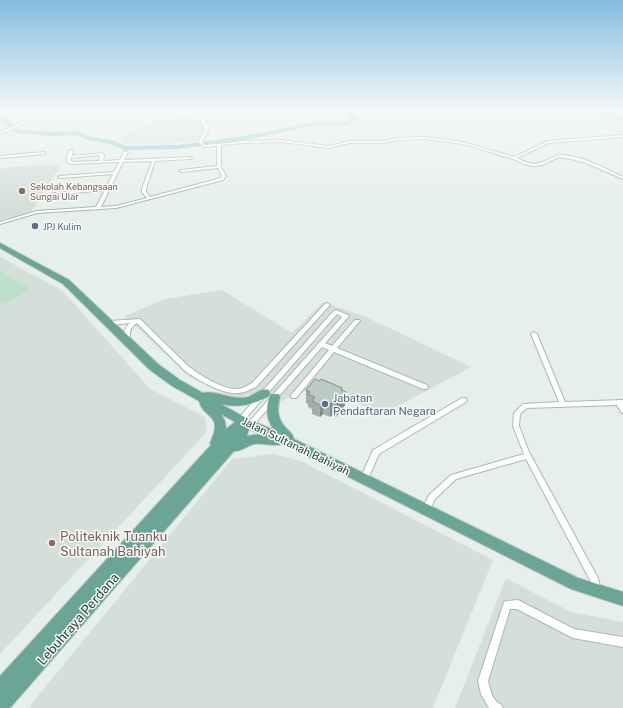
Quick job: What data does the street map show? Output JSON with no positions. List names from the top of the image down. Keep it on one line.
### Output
{"streets":{"main road":["Jalan Sultanah Bahiyah","Lebuhraya Perdana"]},"crossings":[["Jalan Sultanah Bahiyah","Lebuhraya Perdana"]],"places":["Sekolah Kebangsaan Sungai Ular","JPJ Kulim","Jabatan Pendaftaran Negara","Politeknik Tuanku Sultanah Bahiyah"]}
